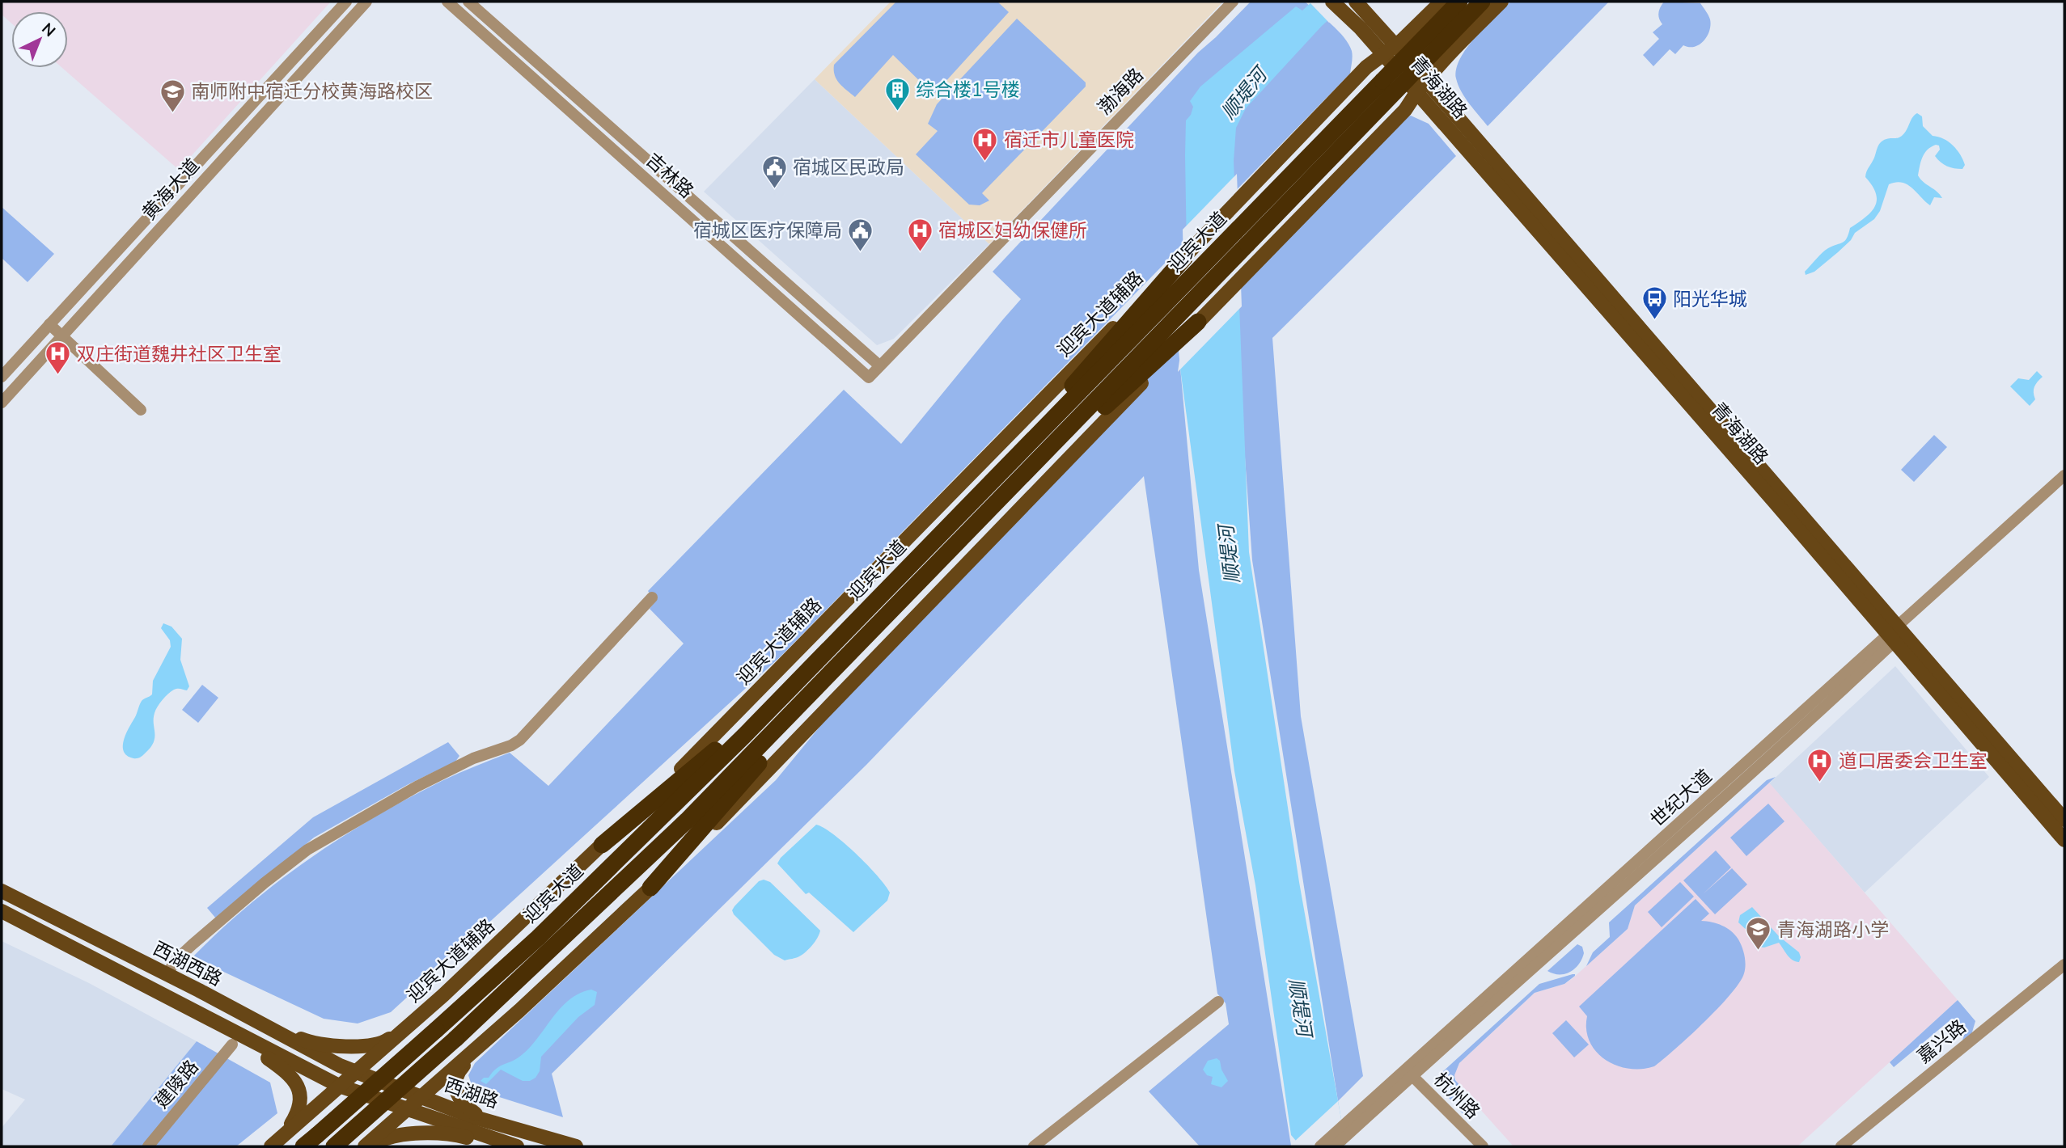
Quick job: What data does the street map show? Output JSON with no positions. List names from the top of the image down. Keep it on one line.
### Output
{"streets":{"highway":["迎宾大道"],"main road":["青海湖路","迎宾大道辅路","西湖西路","西湖路"],"street":["渤海路","吉林路","黄海大道","世纪大道","嘉兴路","建陵路","杭州路"]},"crossings":[["青海湖路","迎宾大道辅路"],["青海湖路","世纪大道"],["渤海路","吉林路"],["迎宾大道辅路","西湖西路"],["迎宾大道辅路","西湖路"],["世纪大道","杭州路"],["西湖西路","西湖路"]],"water":["顺堤河"],"places":{"building":["综合楼1号楼"],"school or university":["南师附中宿迁分校黄海路校区","青海湖路小学"],"hospital":["宿迁市儿童医院","宿城区妇幼保健所","双庄街道魏井社区卫生室","道口居委会卫生室"],"public building":["宿城区民政局","宿城区医疗保障局"],"bus stop":["阳光华城"]},"north":"top right"}
